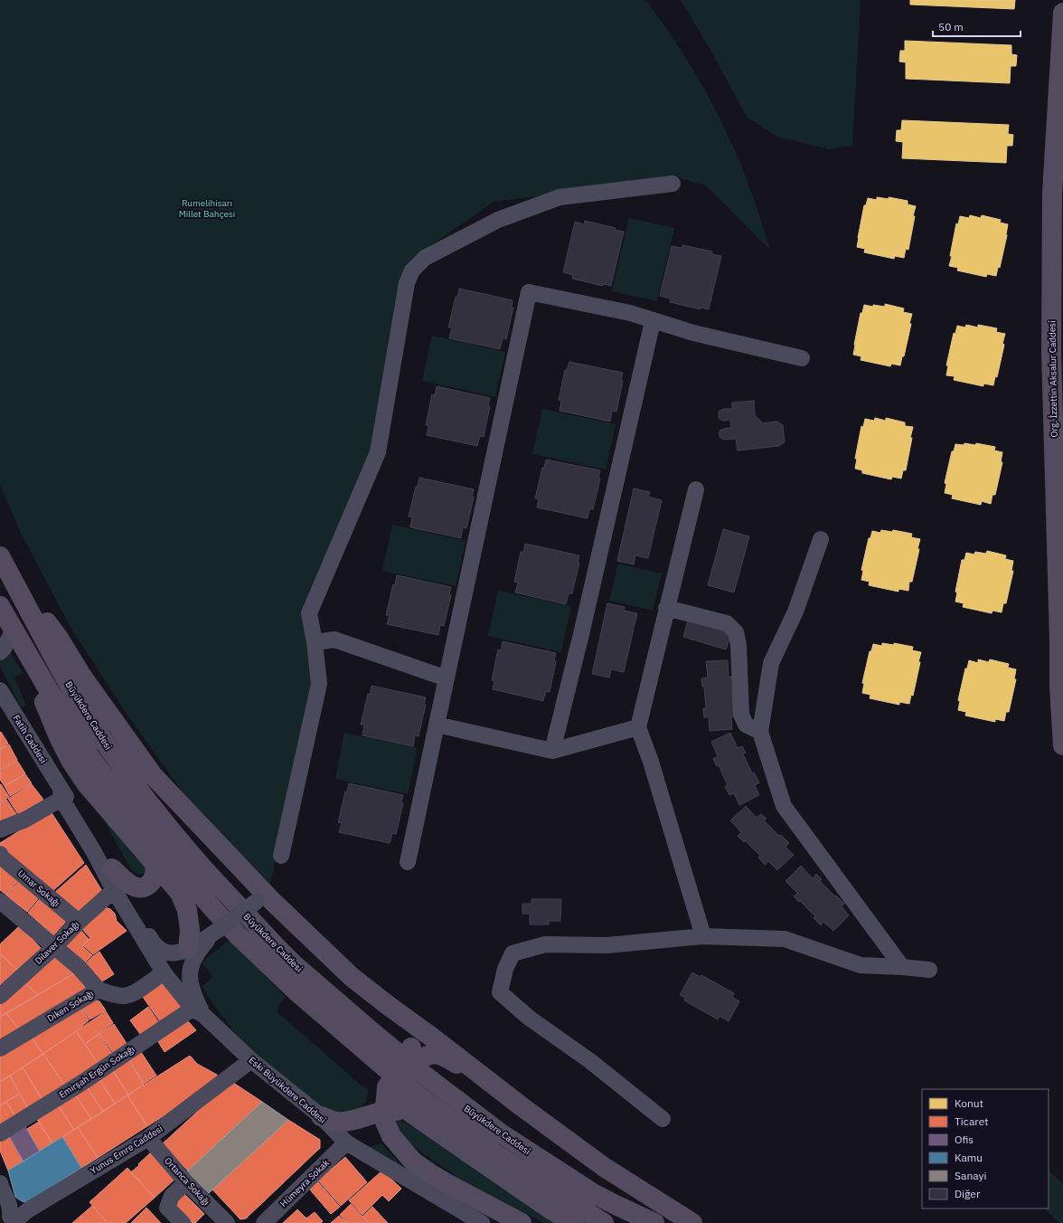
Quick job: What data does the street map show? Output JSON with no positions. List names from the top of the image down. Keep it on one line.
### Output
{"streets":{"main road":["Org. İzzettin Aksalur Caddesi","Büyükdere Caddesi"],"street":["Fatih Caddesi","Umar Sokağı","Dilaver Sokağı","Diken Sokağı","Emirşah Ergün Sokağı","Eski Büyükdere Caddesi","Yunus Emre Caddesi","Ortanca Sokağı","Hümeyra Sokak"]},"crossings":[["Fatih Caddesi","Eski Büyükdere Caddesi"],["Umar Sokağı","Dilaver Sokağı"],["Dilaver Sokağı","Eski Büyükdere Caddesi"],["Diken Sokağı","Eski Büyükdere Caddesi"],["Emirşah Ergün Sokağı","Eski Büyükdere Caddesi"],["Eski Büyükdere Caddesi","Yunus Emre Caddesi"],["Eski Büyükdere Caddesi","Hümeyra Sokak"],["Yunus Emre Caddesi","Ortanca Sokağı"]],"parks":["Rumelihisarı Millet Bahçesi"],"legend":["Konut","Ticaret","Ofis","Kamu","Sanayi","Diğer"],"scale_bar":"50 m"}
